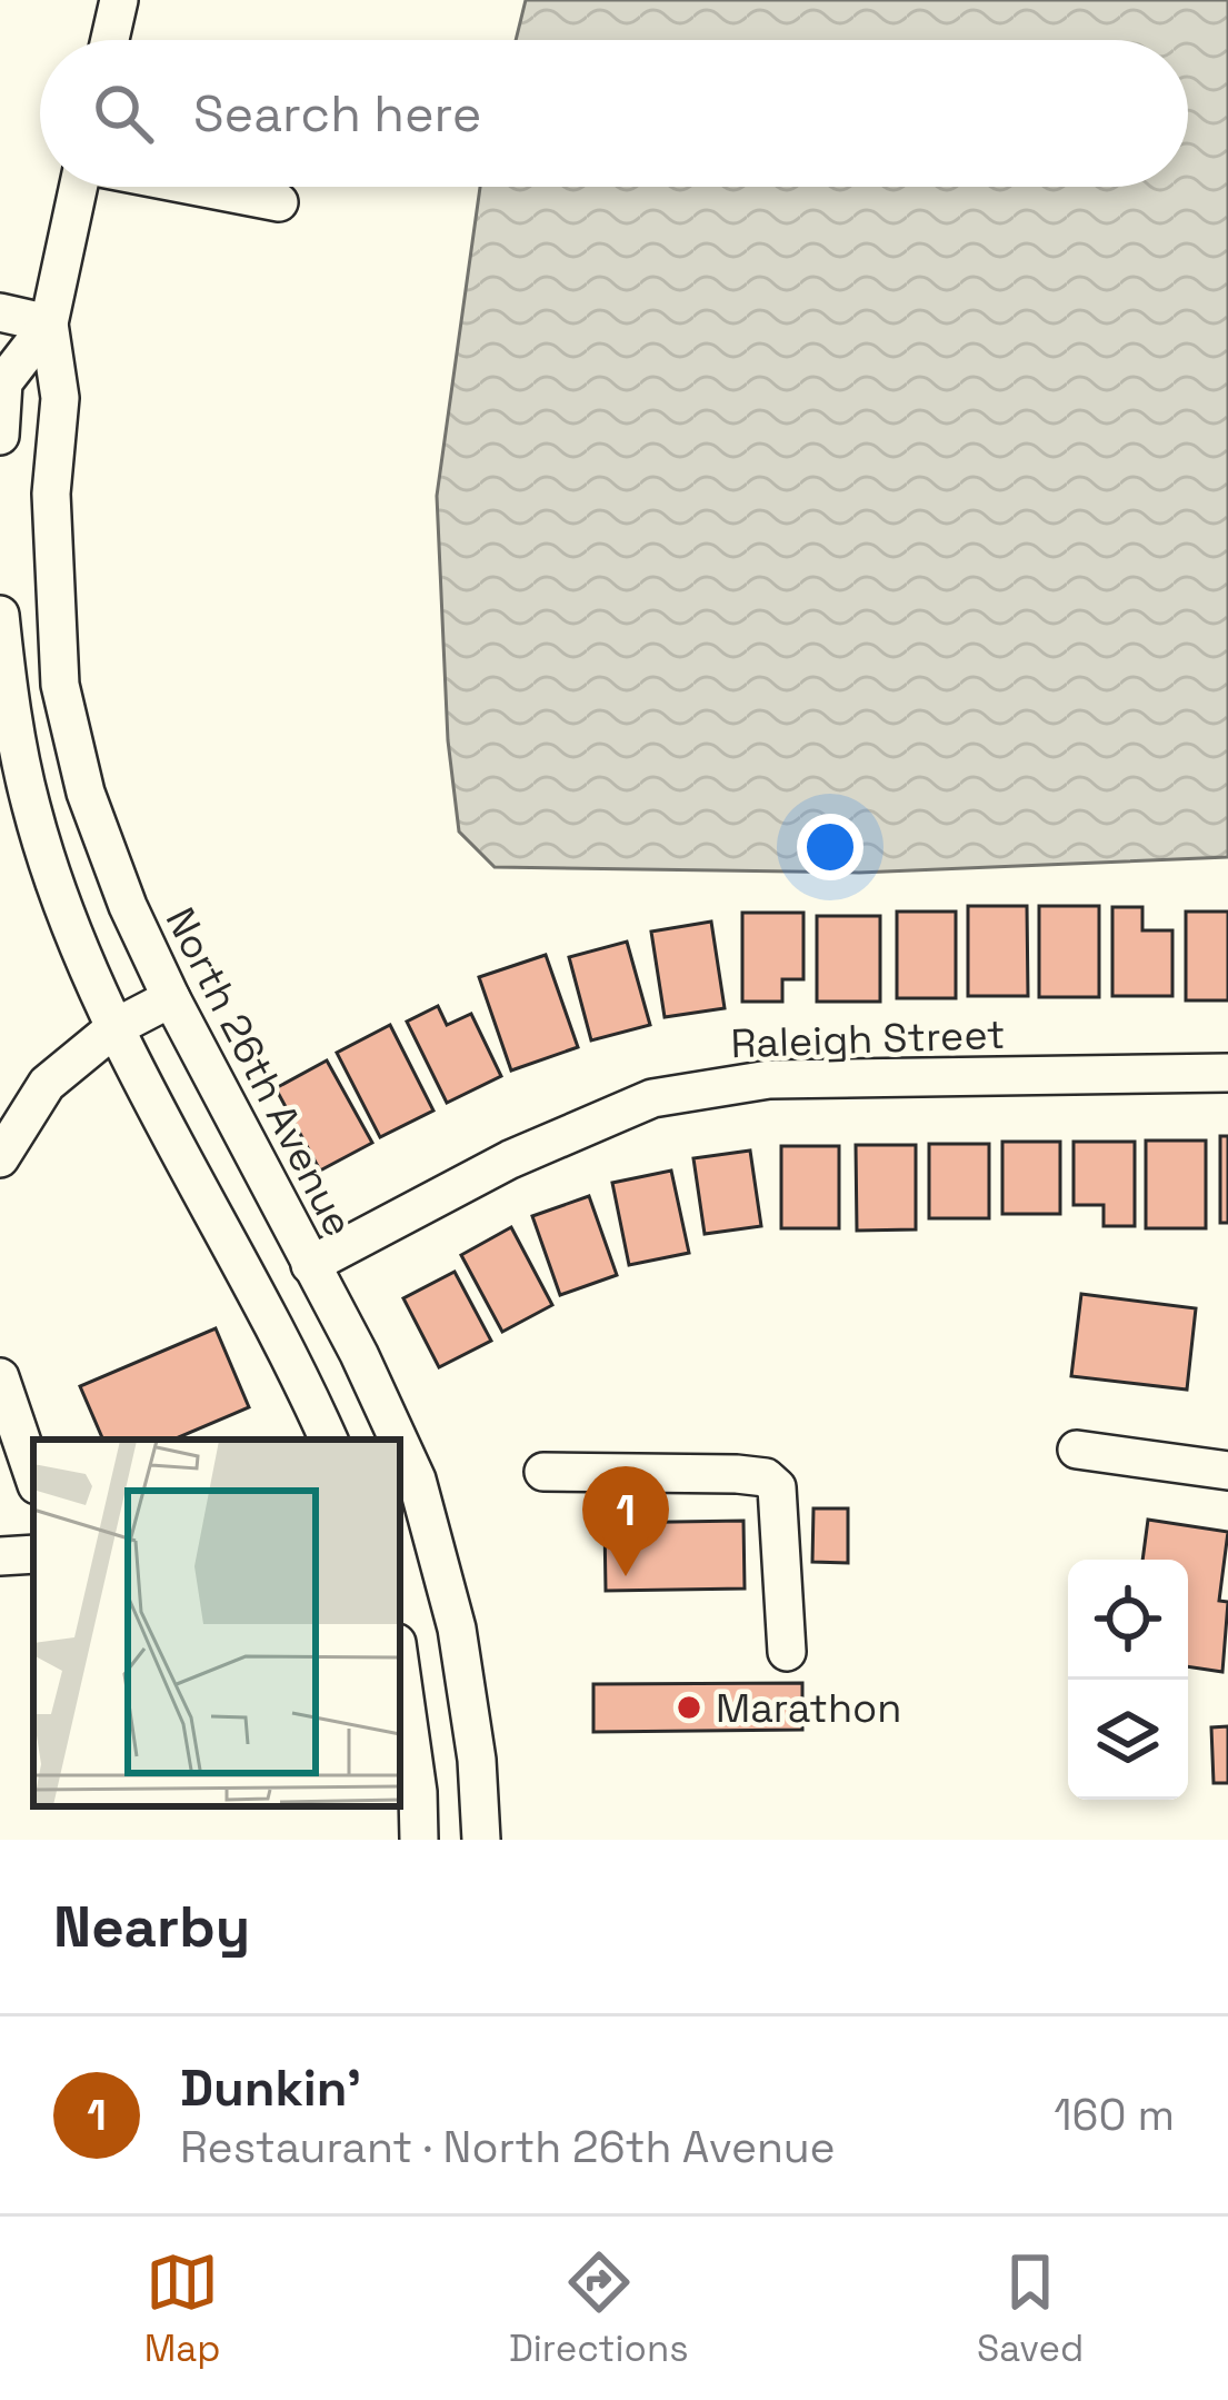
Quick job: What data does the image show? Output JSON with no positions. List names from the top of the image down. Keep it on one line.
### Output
{"streets":{"street":["Raleigh Street","North 26th Avenue"]},"crossings":[["Raleigh Street","North 26th Avenue"]],"places":["Marathon"],"page":{"search":"Search here","pins":"1","heading":"Nearby","list":[{"mark":"1","name":"Dunkin'","note":"Restaurant · North 26th Avenue","value":"160 m"}],"nav":["Map","Directions","Saved"]}}
